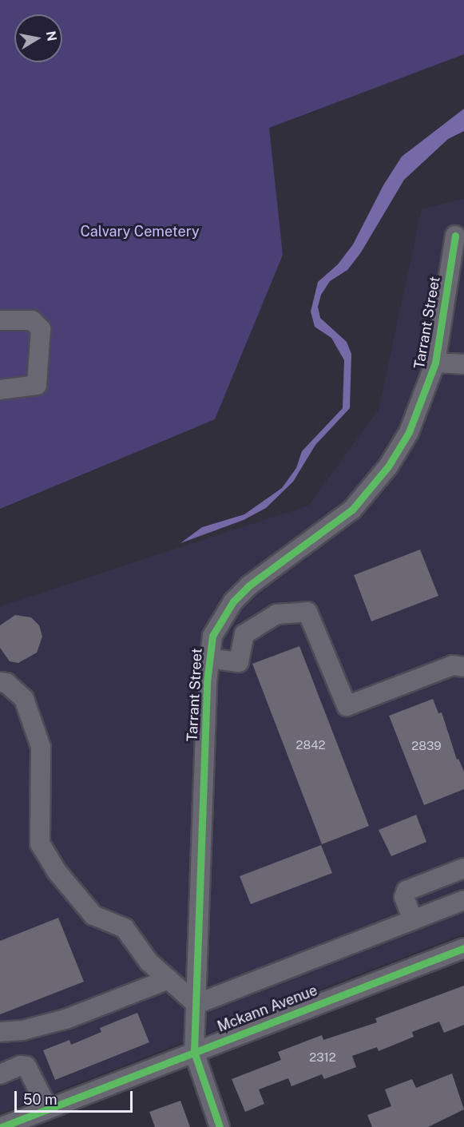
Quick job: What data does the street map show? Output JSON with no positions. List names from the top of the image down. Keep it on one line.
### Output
{"streets":{"street":["Tarrant Street","Mckann Avenue"]},"crossings":[["Tarrant Street","Mckann Avenue"]],"parks":["Calvary Cemetery"],"house_numbers":["2842","2839","2312"],"scale_bar":"50 m","north":"right"}
